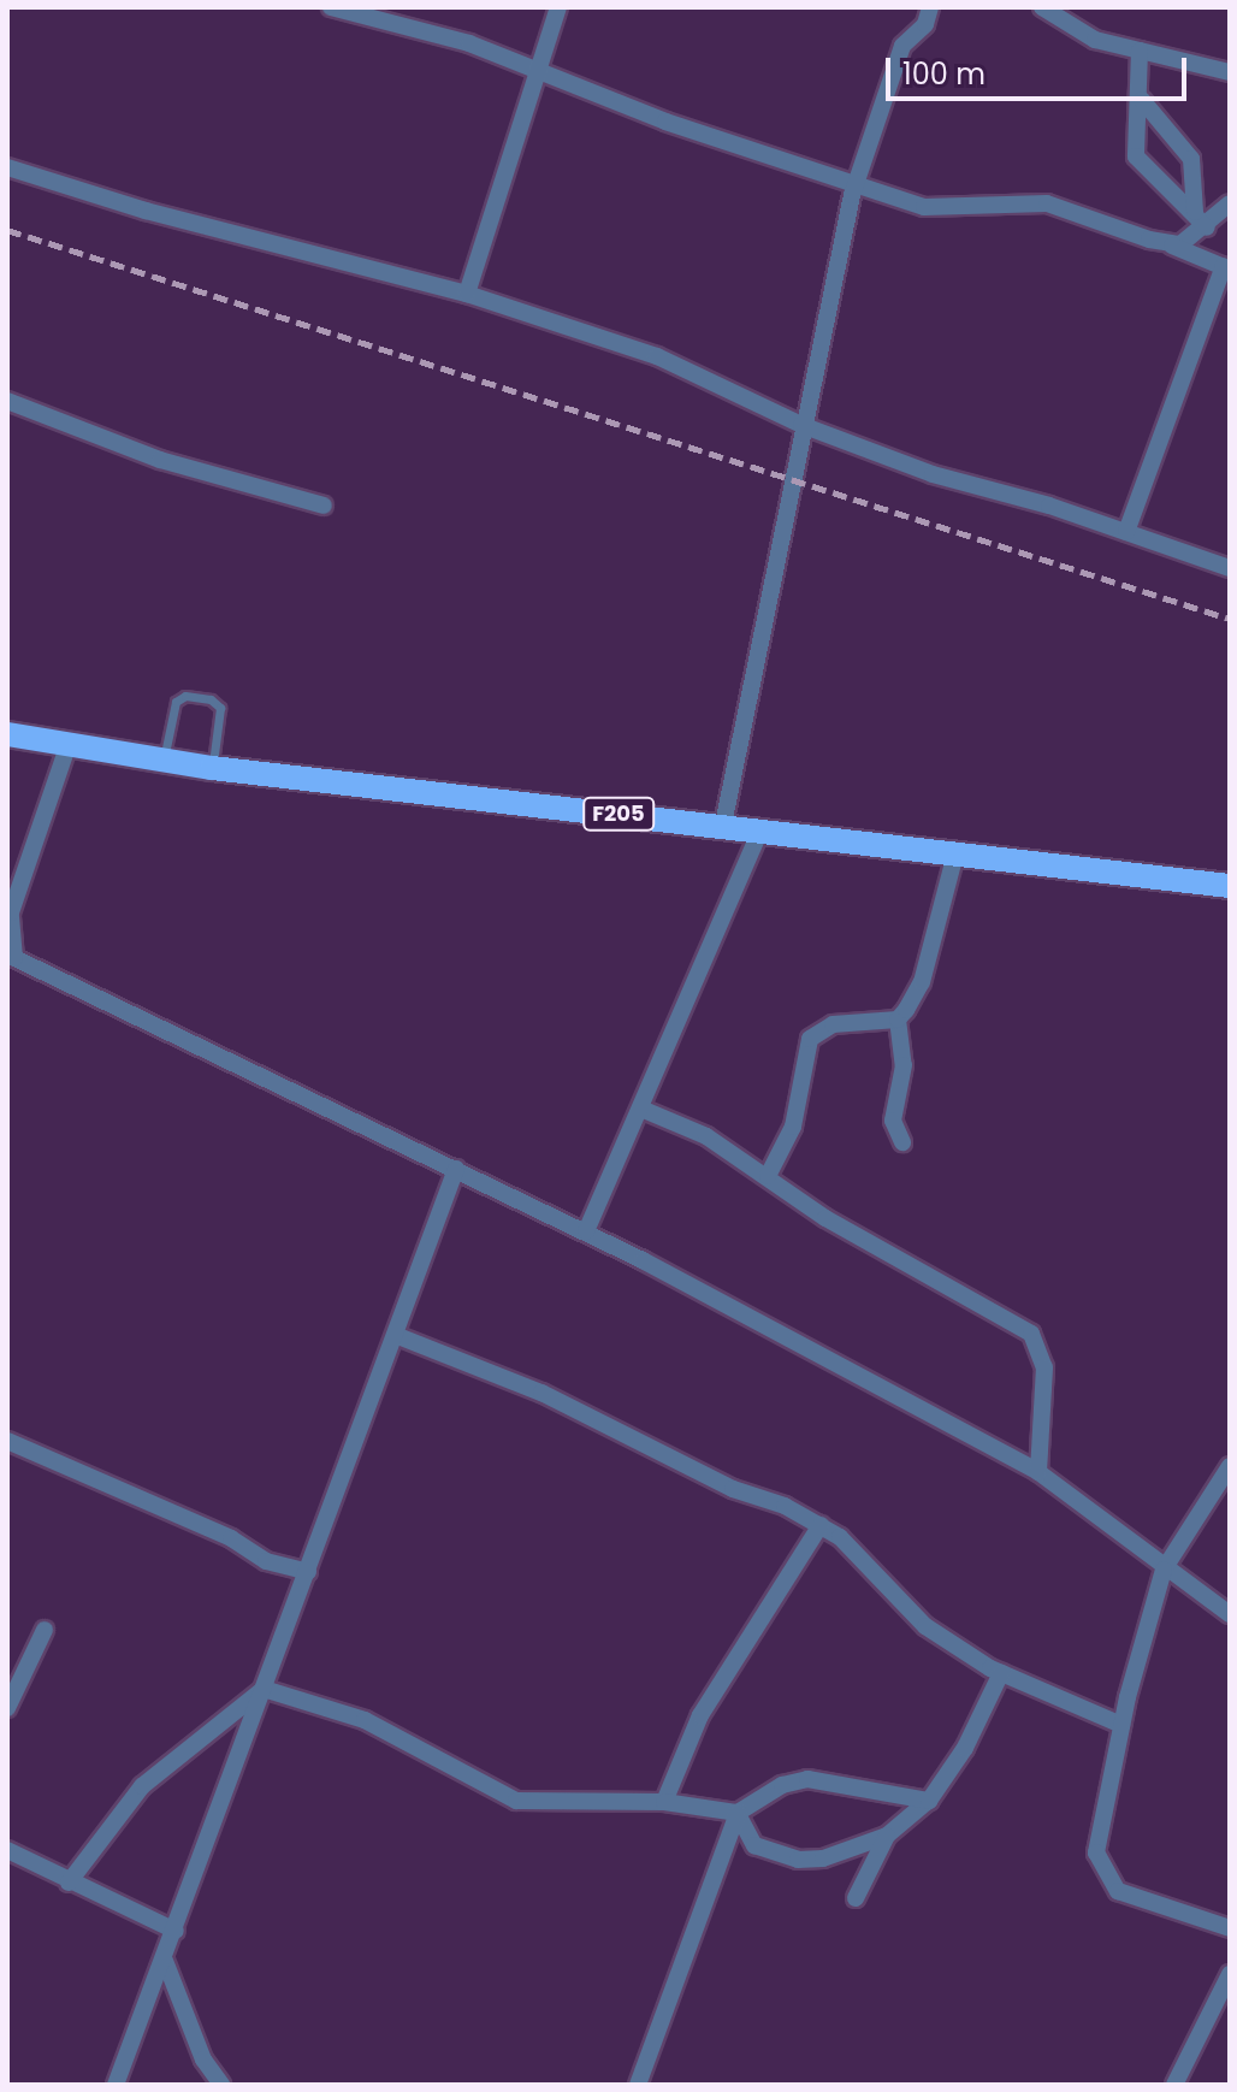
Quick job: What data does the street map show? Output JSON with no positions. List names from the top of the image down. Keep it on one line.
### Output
{"streets":{"main road":["F205"]},"scale_bar":"100 m"}
